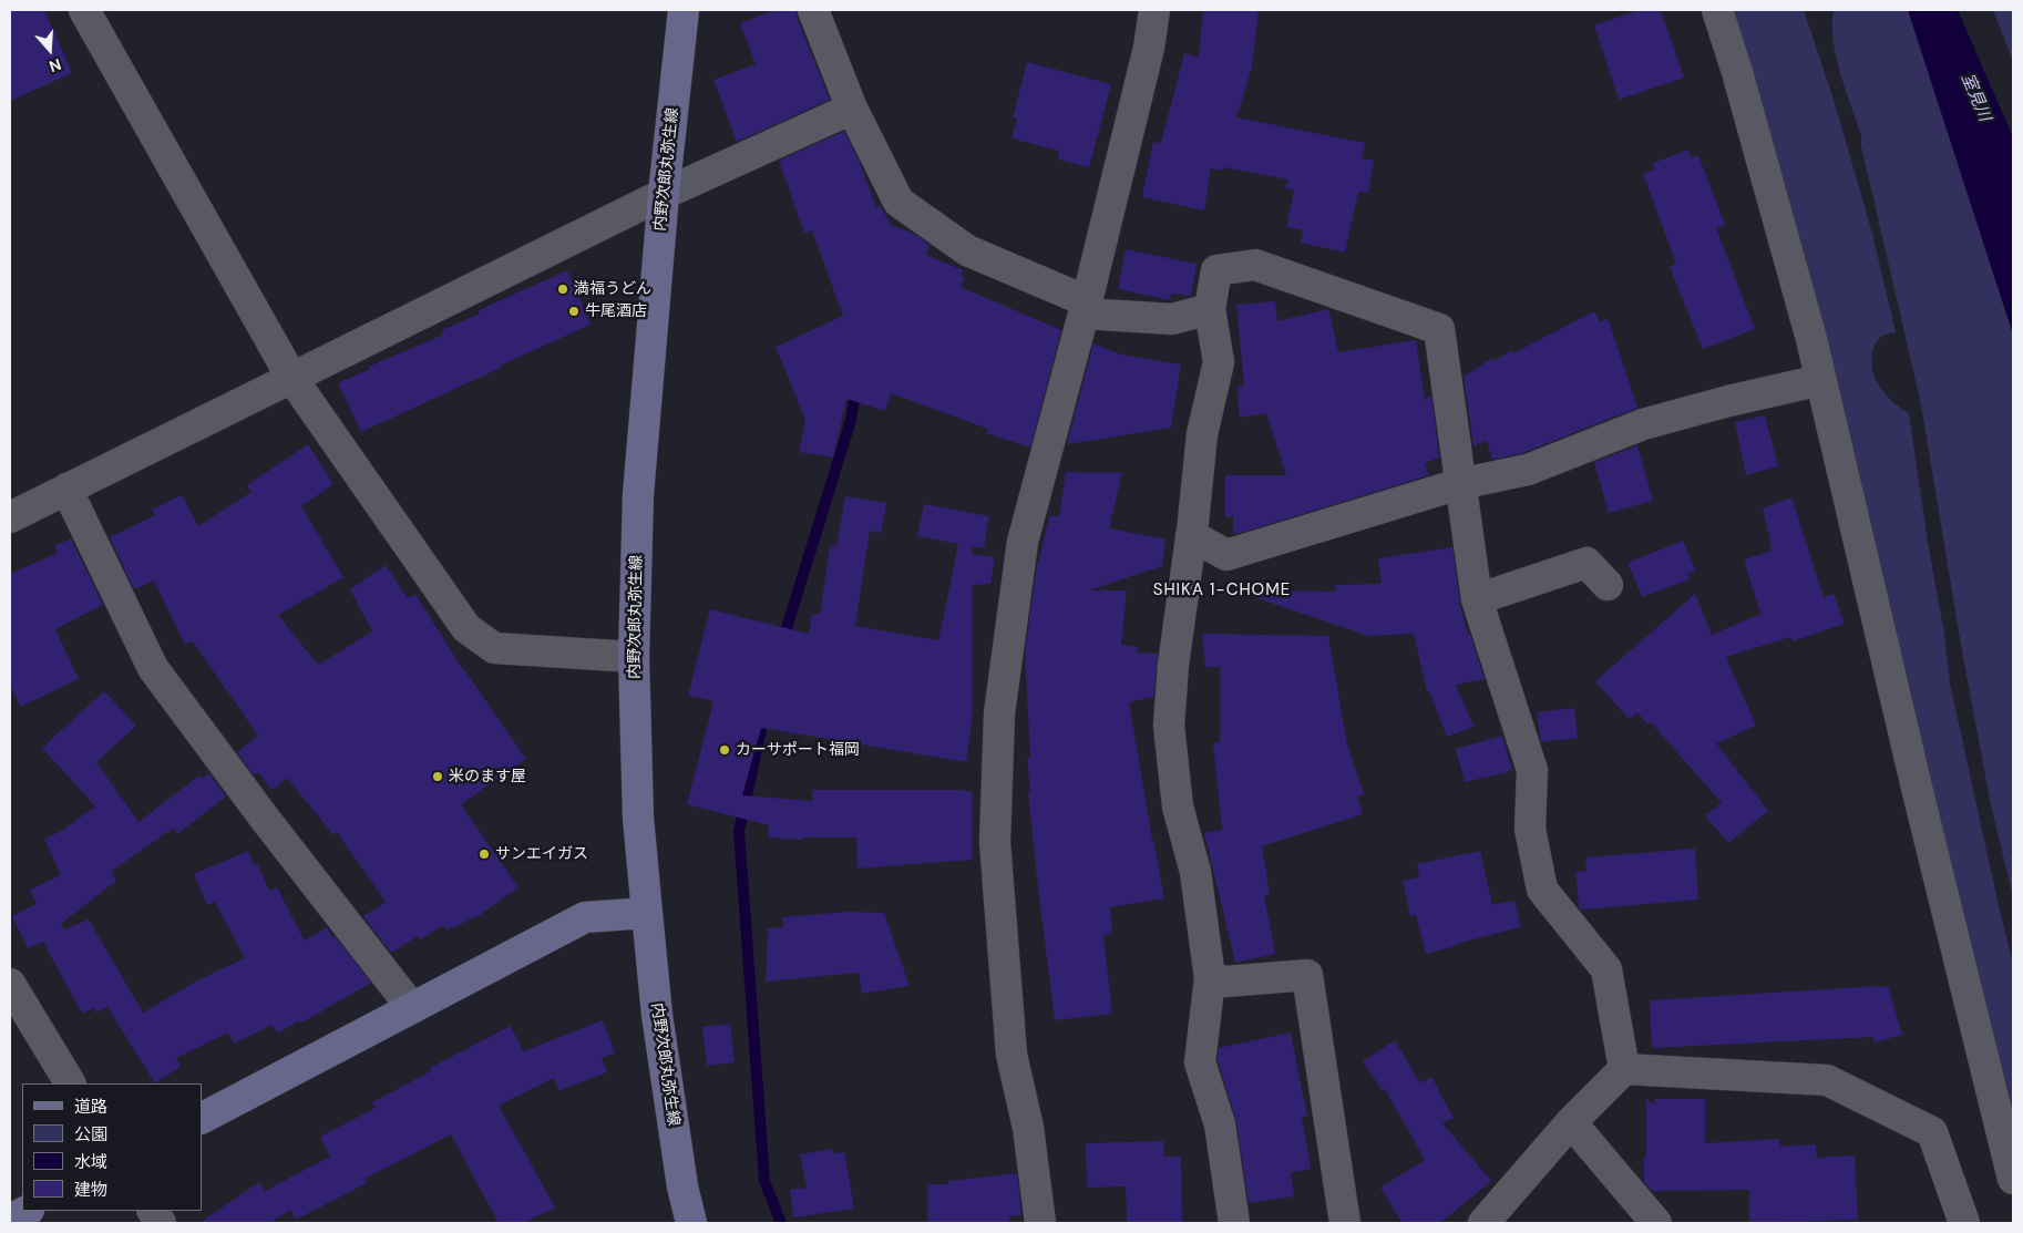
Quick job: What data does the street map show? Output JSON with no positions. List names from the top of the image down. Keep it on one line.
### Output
{"streets":{"main road":["内野次郎丸弥生線"]},"districts":["SHIKA 1-CHOME"],"water":["室見川"],"places":["満福うどん","牛尾酒店","カーサポート福岡","米のます屋","サンエイガス"],"legend":["道路","公園","水域","建物"],"north":"bottom"}
